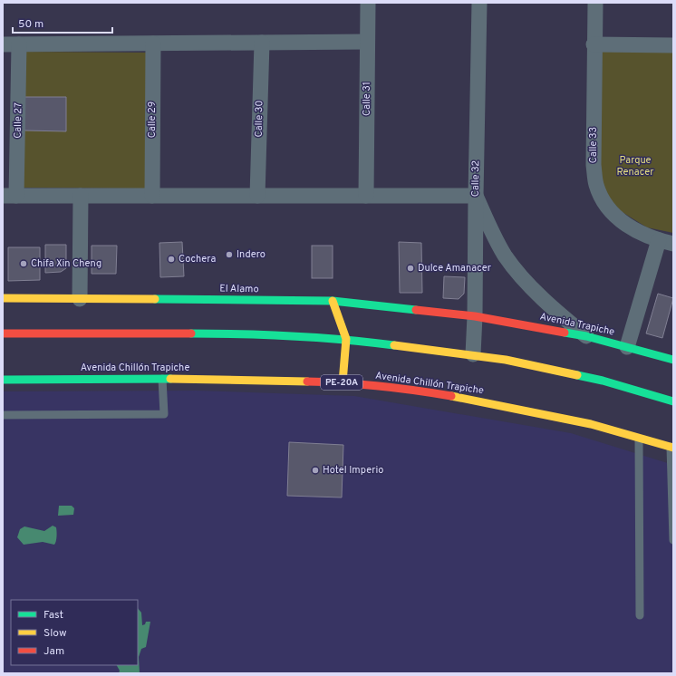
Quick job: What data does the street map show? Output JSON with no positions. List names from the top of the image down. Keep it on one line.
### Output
{"streets":{"main road":["El Alamo","Avenida Trapiche","Avenida Chillón Trapiche","PE-20A"],"street":["Calle 31","Calle 30","Calle 29","Calle 27","Calle 33","Calle 32"]},"crossings":[["Calle 32","El Alamo"],["Calle 32","Avenida Trapiche"],["El Alamo","Avenida Trapiche"]],"parks":["Parque Renacer"],"places":["Indero","Cochera","Chifa Xin Cheng","Dulce Amanacer","Hotel Imperio"],"legend":["Fast","Slow","Jam"],"scale_bar":"50 m"}
